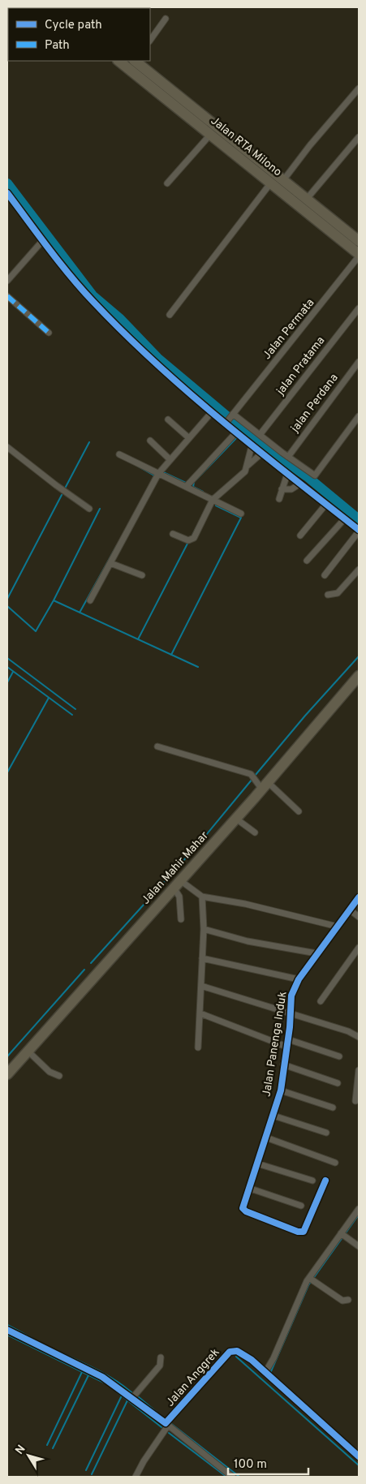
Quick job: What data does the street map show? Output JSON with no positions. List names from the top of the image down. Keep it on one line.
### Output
{"streets":{"highway":["Jalan RTA Milono","Jalan Mahir Mahar"],"street":["Jalan Permata","jalan Pratama","jalan Perdana","Jalan Panenga Induk","Jalan Anggrek"]},"crossings":[["Jalan RTA Milono","Jalan Permata"]],"legend":["Cycle path","Path"],"scale_bar":"100 m","north":"top left"}
